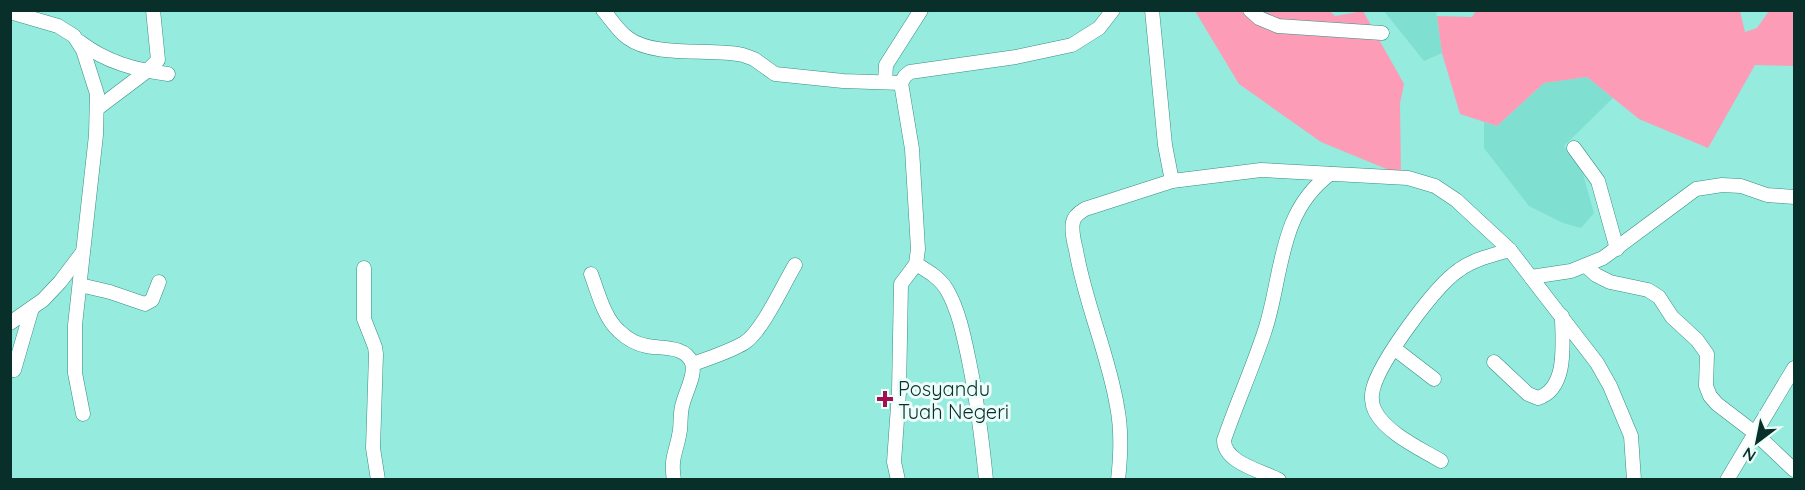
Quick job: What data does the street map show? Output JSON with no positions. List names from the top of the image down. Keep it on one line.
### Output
{"places":{"health":["Posyandu Tuah Negeri"]},"north":"bottom left"}
